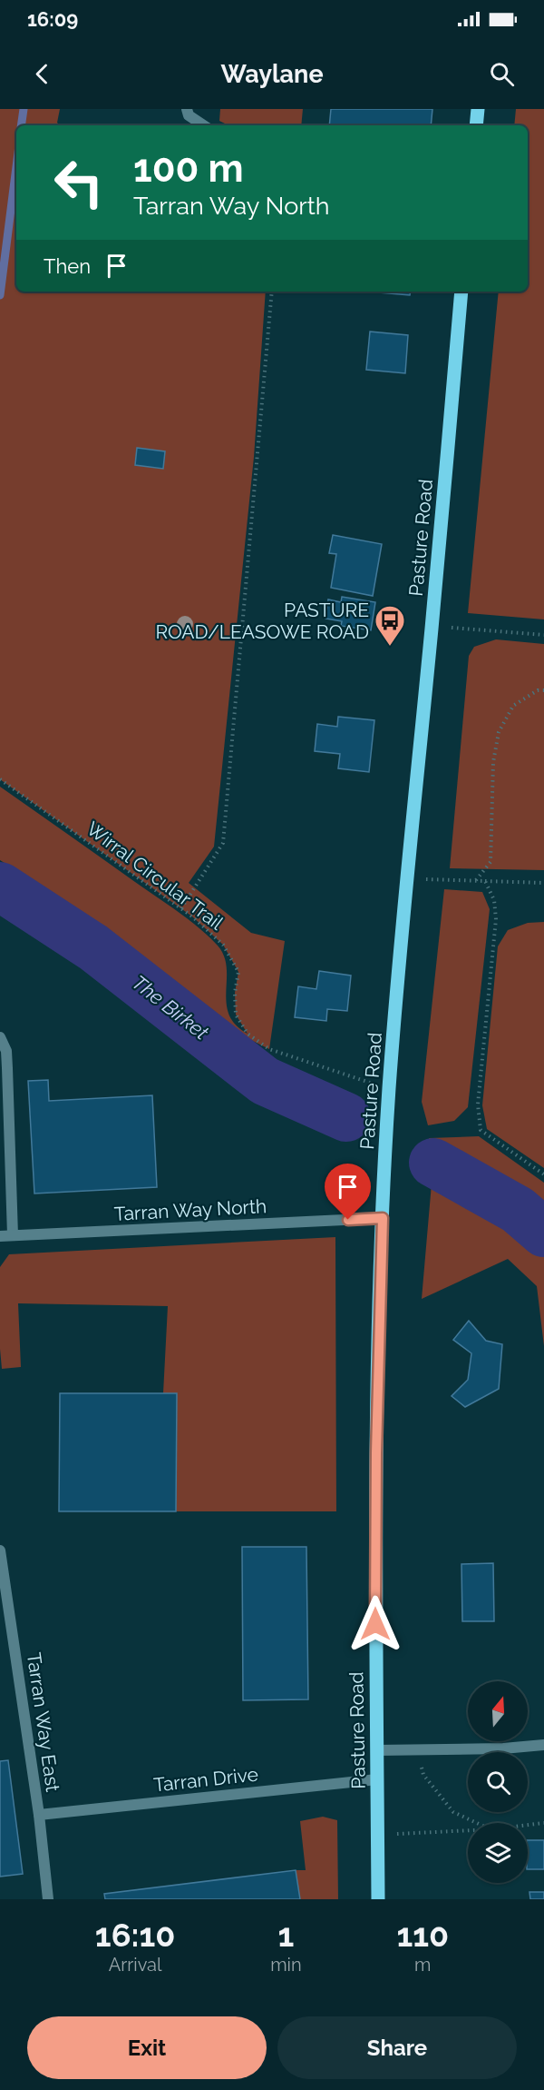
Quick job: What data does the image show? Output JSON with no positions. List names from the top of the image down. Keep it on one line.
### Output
{"streets":{"main road":["Pasture Road"],"lane":["Tarran Way North","Tarran Way East","Tarran Drive"],"path":["Wirral Circular Trail"]},"crossings":[["Pasture Road","Wirral Circular Trail"],["Pasture Road","Tarran Way North"],["Pasture Road","Tarran Drive"],["Tarran Way East","Tarran Drive"]],"water":["The Birket"],"places":{"bus stop":["PASTURE ROAD/LEASOWE ROAD"]},"north":"top","page":{"status":"16:09","header":"Waylane","turn":["100 m","Tarran Way North"],"then":"Then","eta":["16:10","Arrival","1","min","110","m"],"buttons":["Exit","Share"]}}
